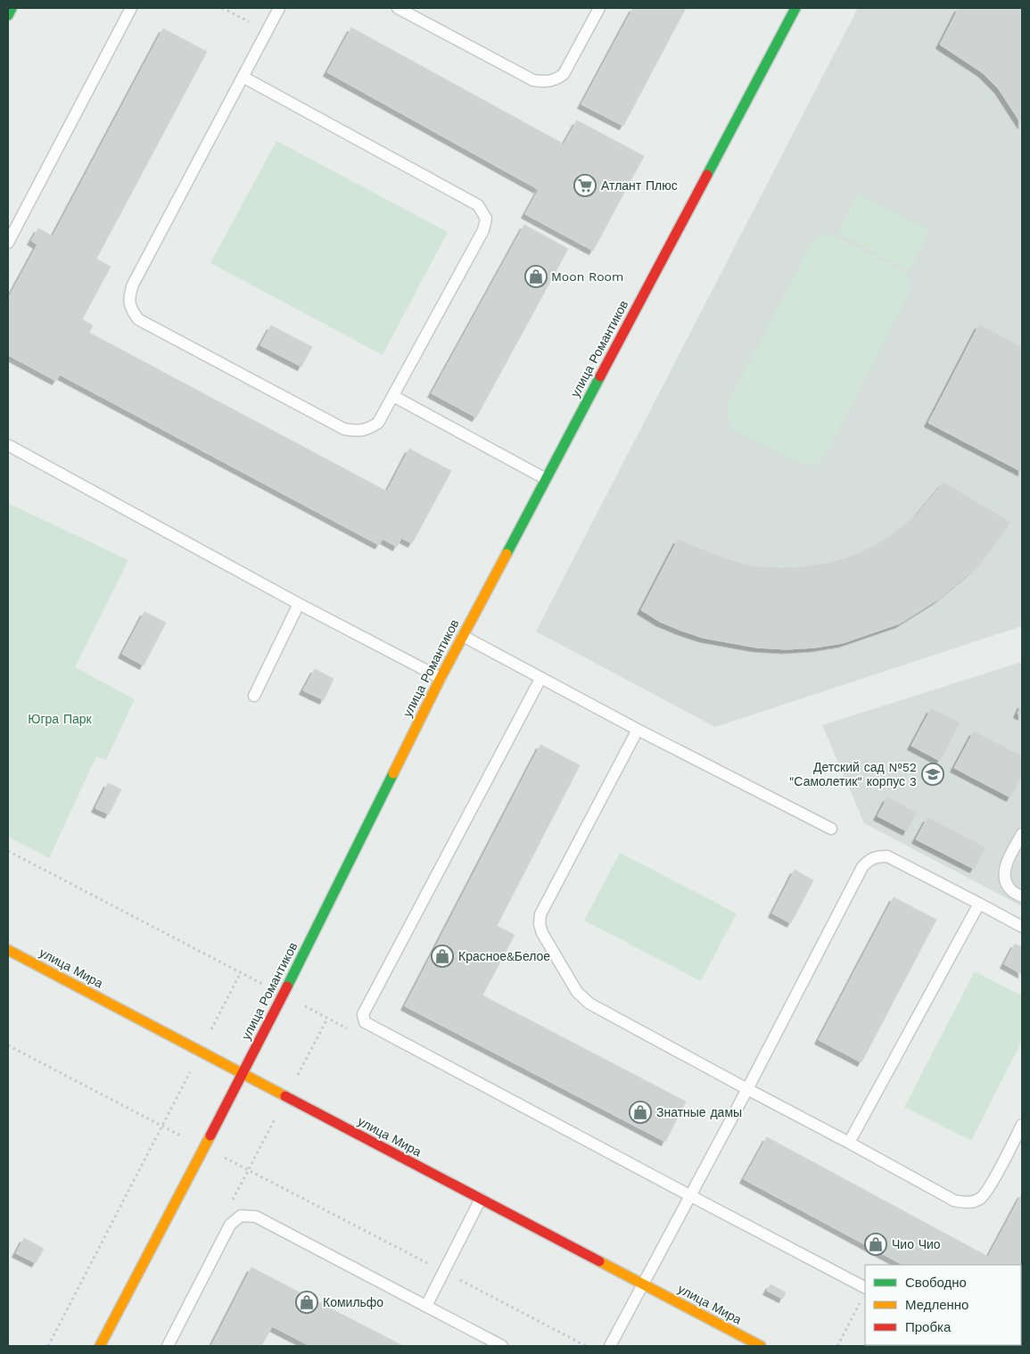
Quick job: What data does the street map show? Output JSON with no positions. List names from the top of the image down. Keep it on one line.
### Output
{"streets":{"street":["улица Романтиков","улица Мира"]},"crossings":[["улица Романтиков","улица Мира"]],"parks":["Югра Парк"],"places":{"supermarket":["Атлант Плюс"],"shop":["Moon Room","Красное&Белое","Знатные дамы","Чио Чио","Комильфо"],"school or university":["Детский сад №52 \"Самолетик\" корпус 3"]},"legend":["Свободно","Медленно","Пробка"]}
